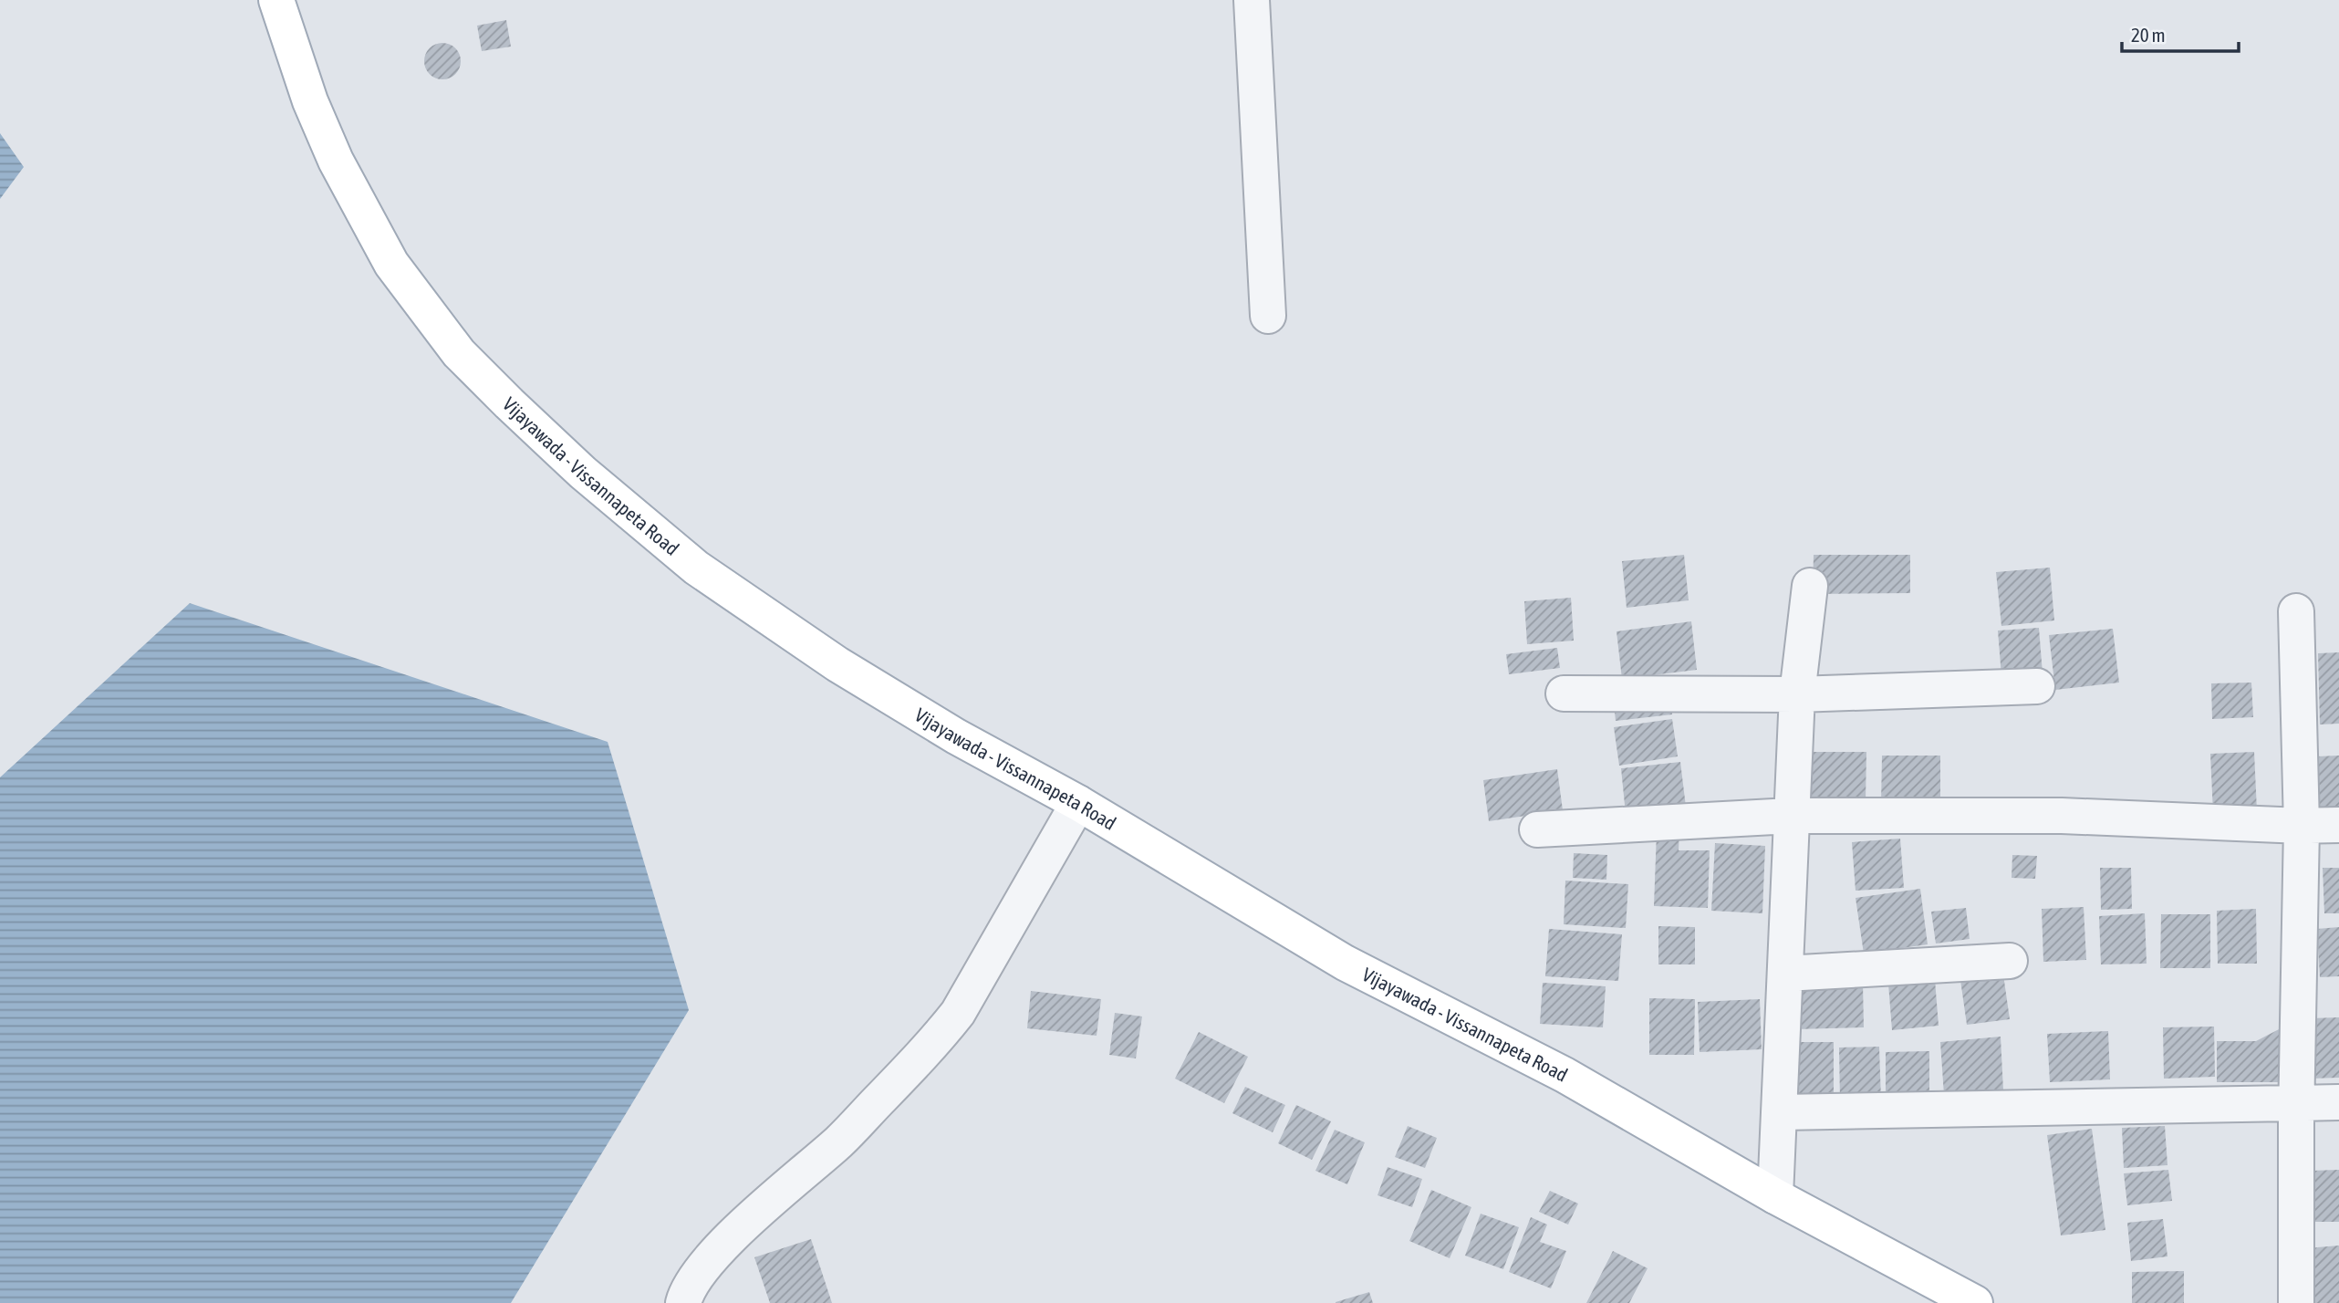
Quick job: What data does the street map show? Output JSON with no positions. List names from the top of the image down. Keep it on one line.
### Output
{"streets":{"main road":["Vijayawada - Vissannapeta Road"]},"scale_bar":"20 m"}
